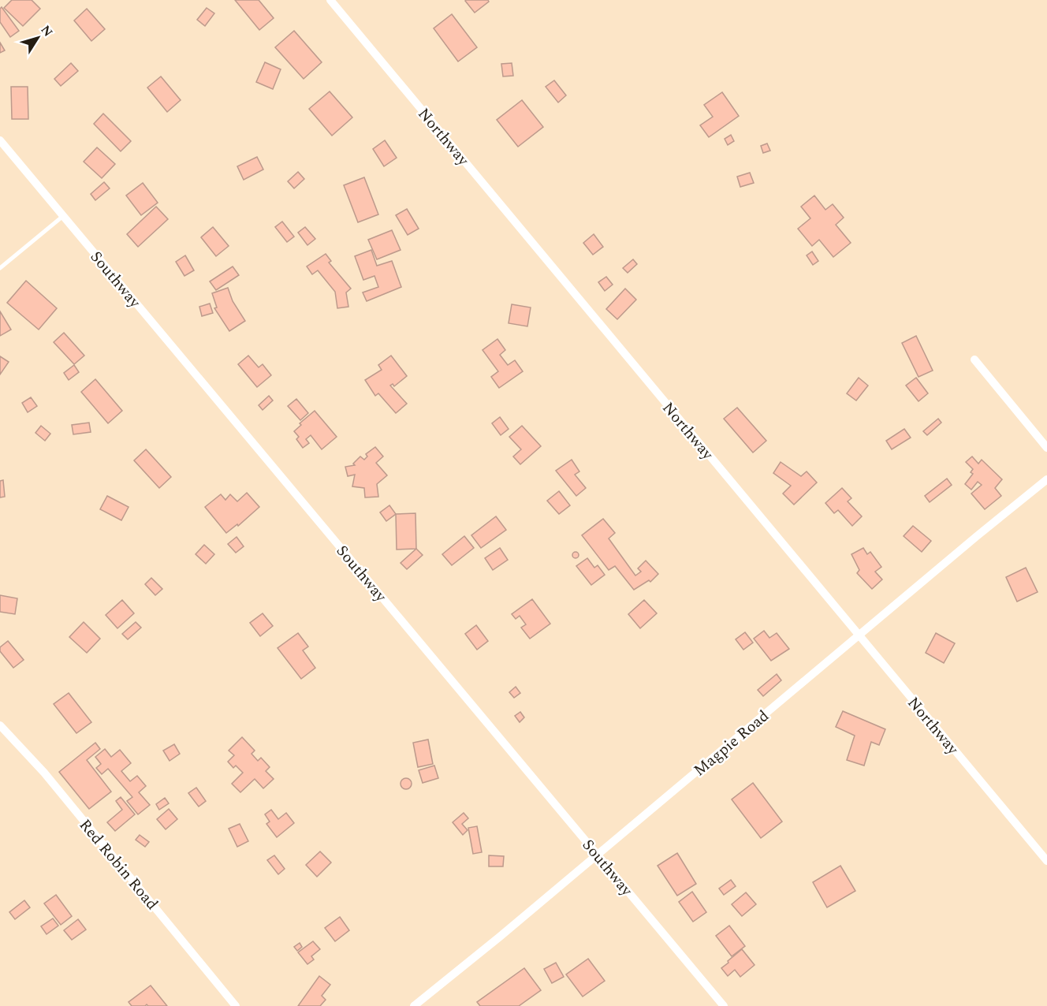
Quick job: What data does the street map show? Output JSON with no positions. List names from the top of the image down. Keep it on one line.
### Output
{"streets":{"street":["Northway","Southway","Magpie Road","Red Robin Road"]},"crossings":[["Northway","Magpie Road"],["Southway","Magpie Road"]],"north":"top right"}
